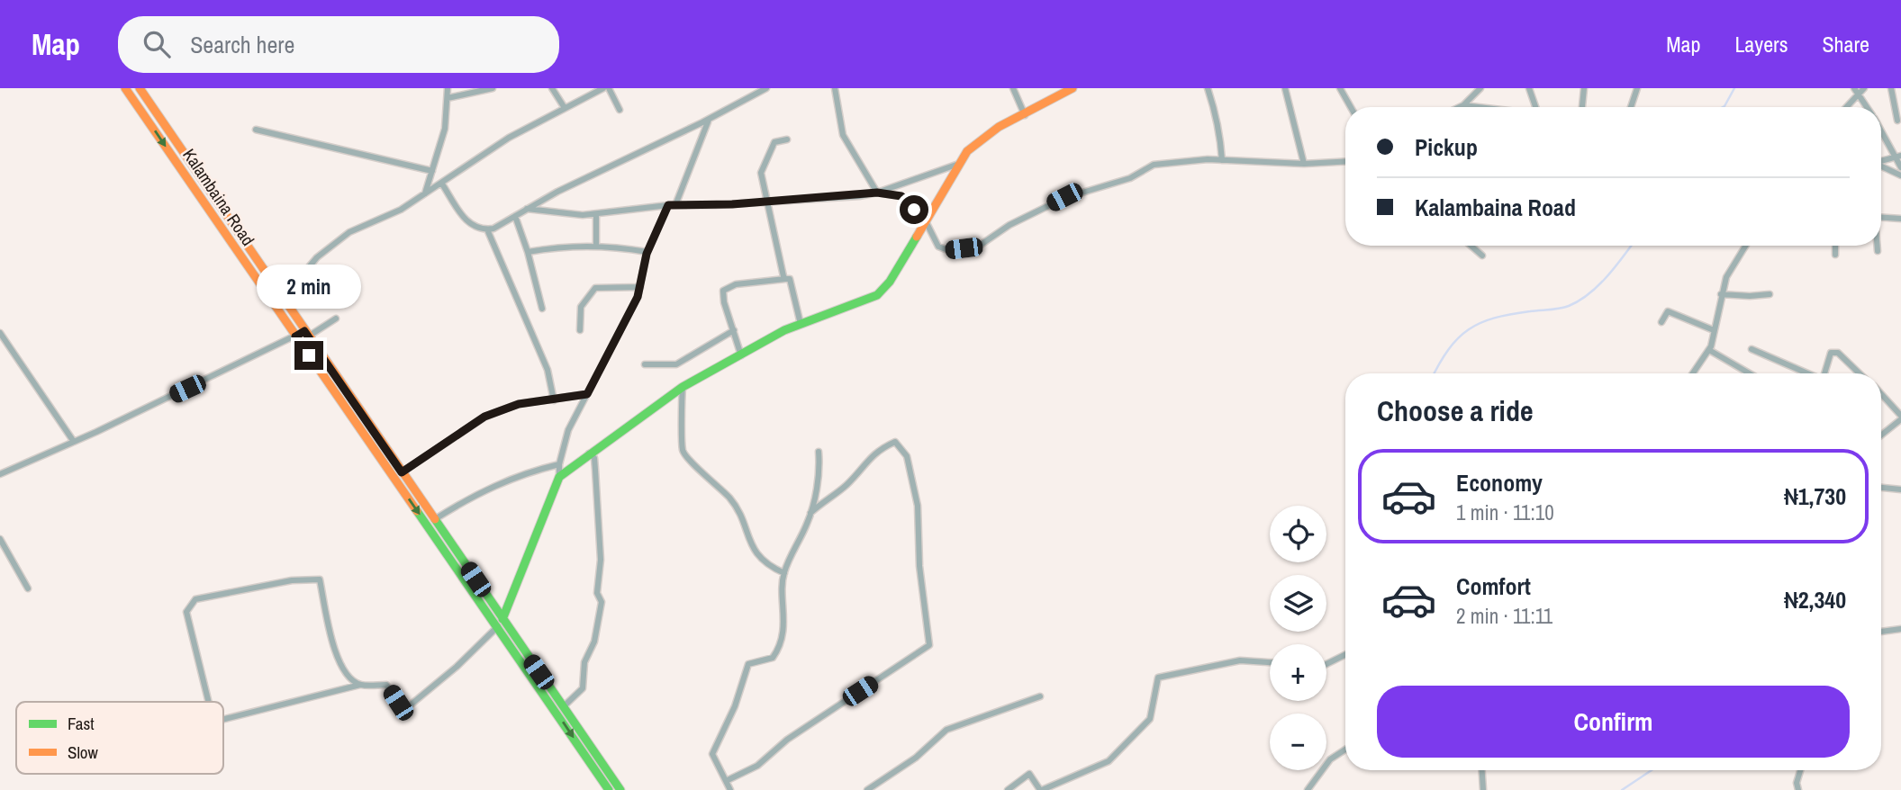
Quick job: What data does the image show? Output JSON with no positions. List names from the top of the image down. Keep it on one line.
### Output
{"streets":{"main road":["Kalambaina Road"]},"legend":["Fast","Slow"],"page":{"header":"Map","search":"Search here","nav":["Map","Layers","Share"],"banner":["Pickup","Kalambaina Road"],"bubble":"2 min","heading":"Choose a ride","list":[{"name":"Economy","note":"1 min · 11:10","value":"₦1,730"},{"name":"Comfort","note":"2 min · 11:11","value":"₦2,340"}],"map_buttons":["+","−"],"buttons":"Confirm"}}
